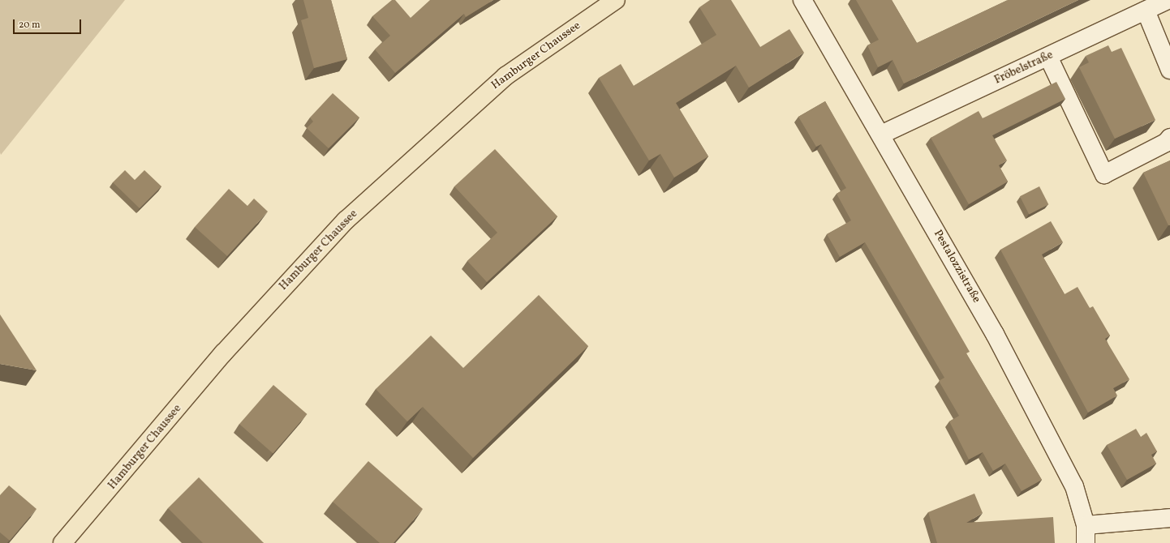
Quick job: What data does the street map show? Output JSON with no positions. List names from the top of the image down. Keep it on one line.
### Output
{"streets":{"main road":["Hamburger Chaussee"],"street":["Fröbelstraße","Pestalozzistraße"]},"crossings":[["Fröbelstraße","Pestalozzistraße"]],"scale_bar":"20 m"}
